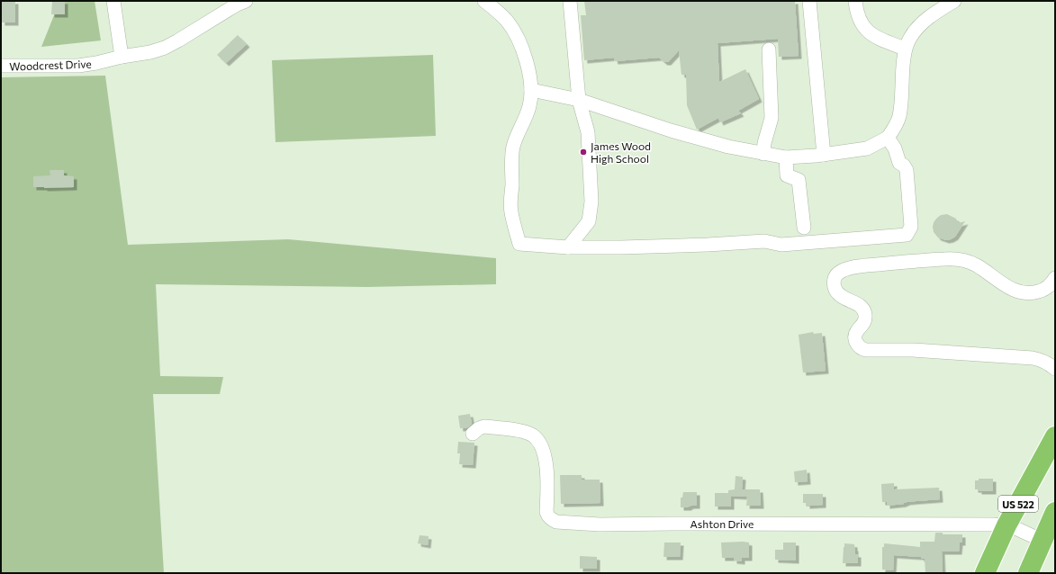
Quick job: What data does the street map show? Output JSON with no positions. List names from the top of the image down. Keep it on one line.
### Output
{"streets":{"highway":["US 522"],"street":["Woodcrest Drive","Ashton Drive"]},"crossings":[["US 522","Ashton Drive"]],"places":["James Wood High School"]}
